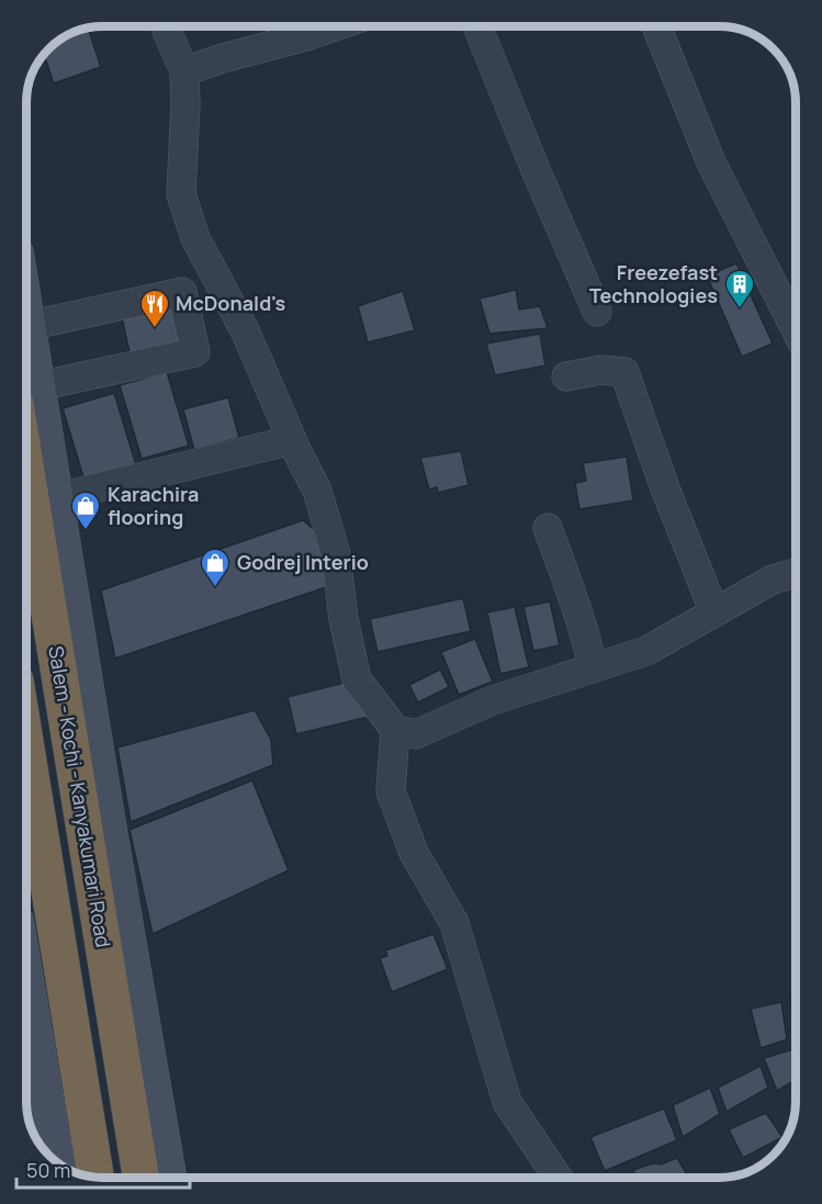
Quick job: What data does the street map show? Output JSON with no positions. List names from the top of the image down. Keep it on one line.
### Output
{"streets":{"highway":["Salem - Kochi - Kanyakumari Road"]},"places":{"building":["Freezefast Technologies"],"restaurant":["McDonald's"],"shop":["Karachira flooring","Godrej Interio"]},"scale_bar":"50 m"}
